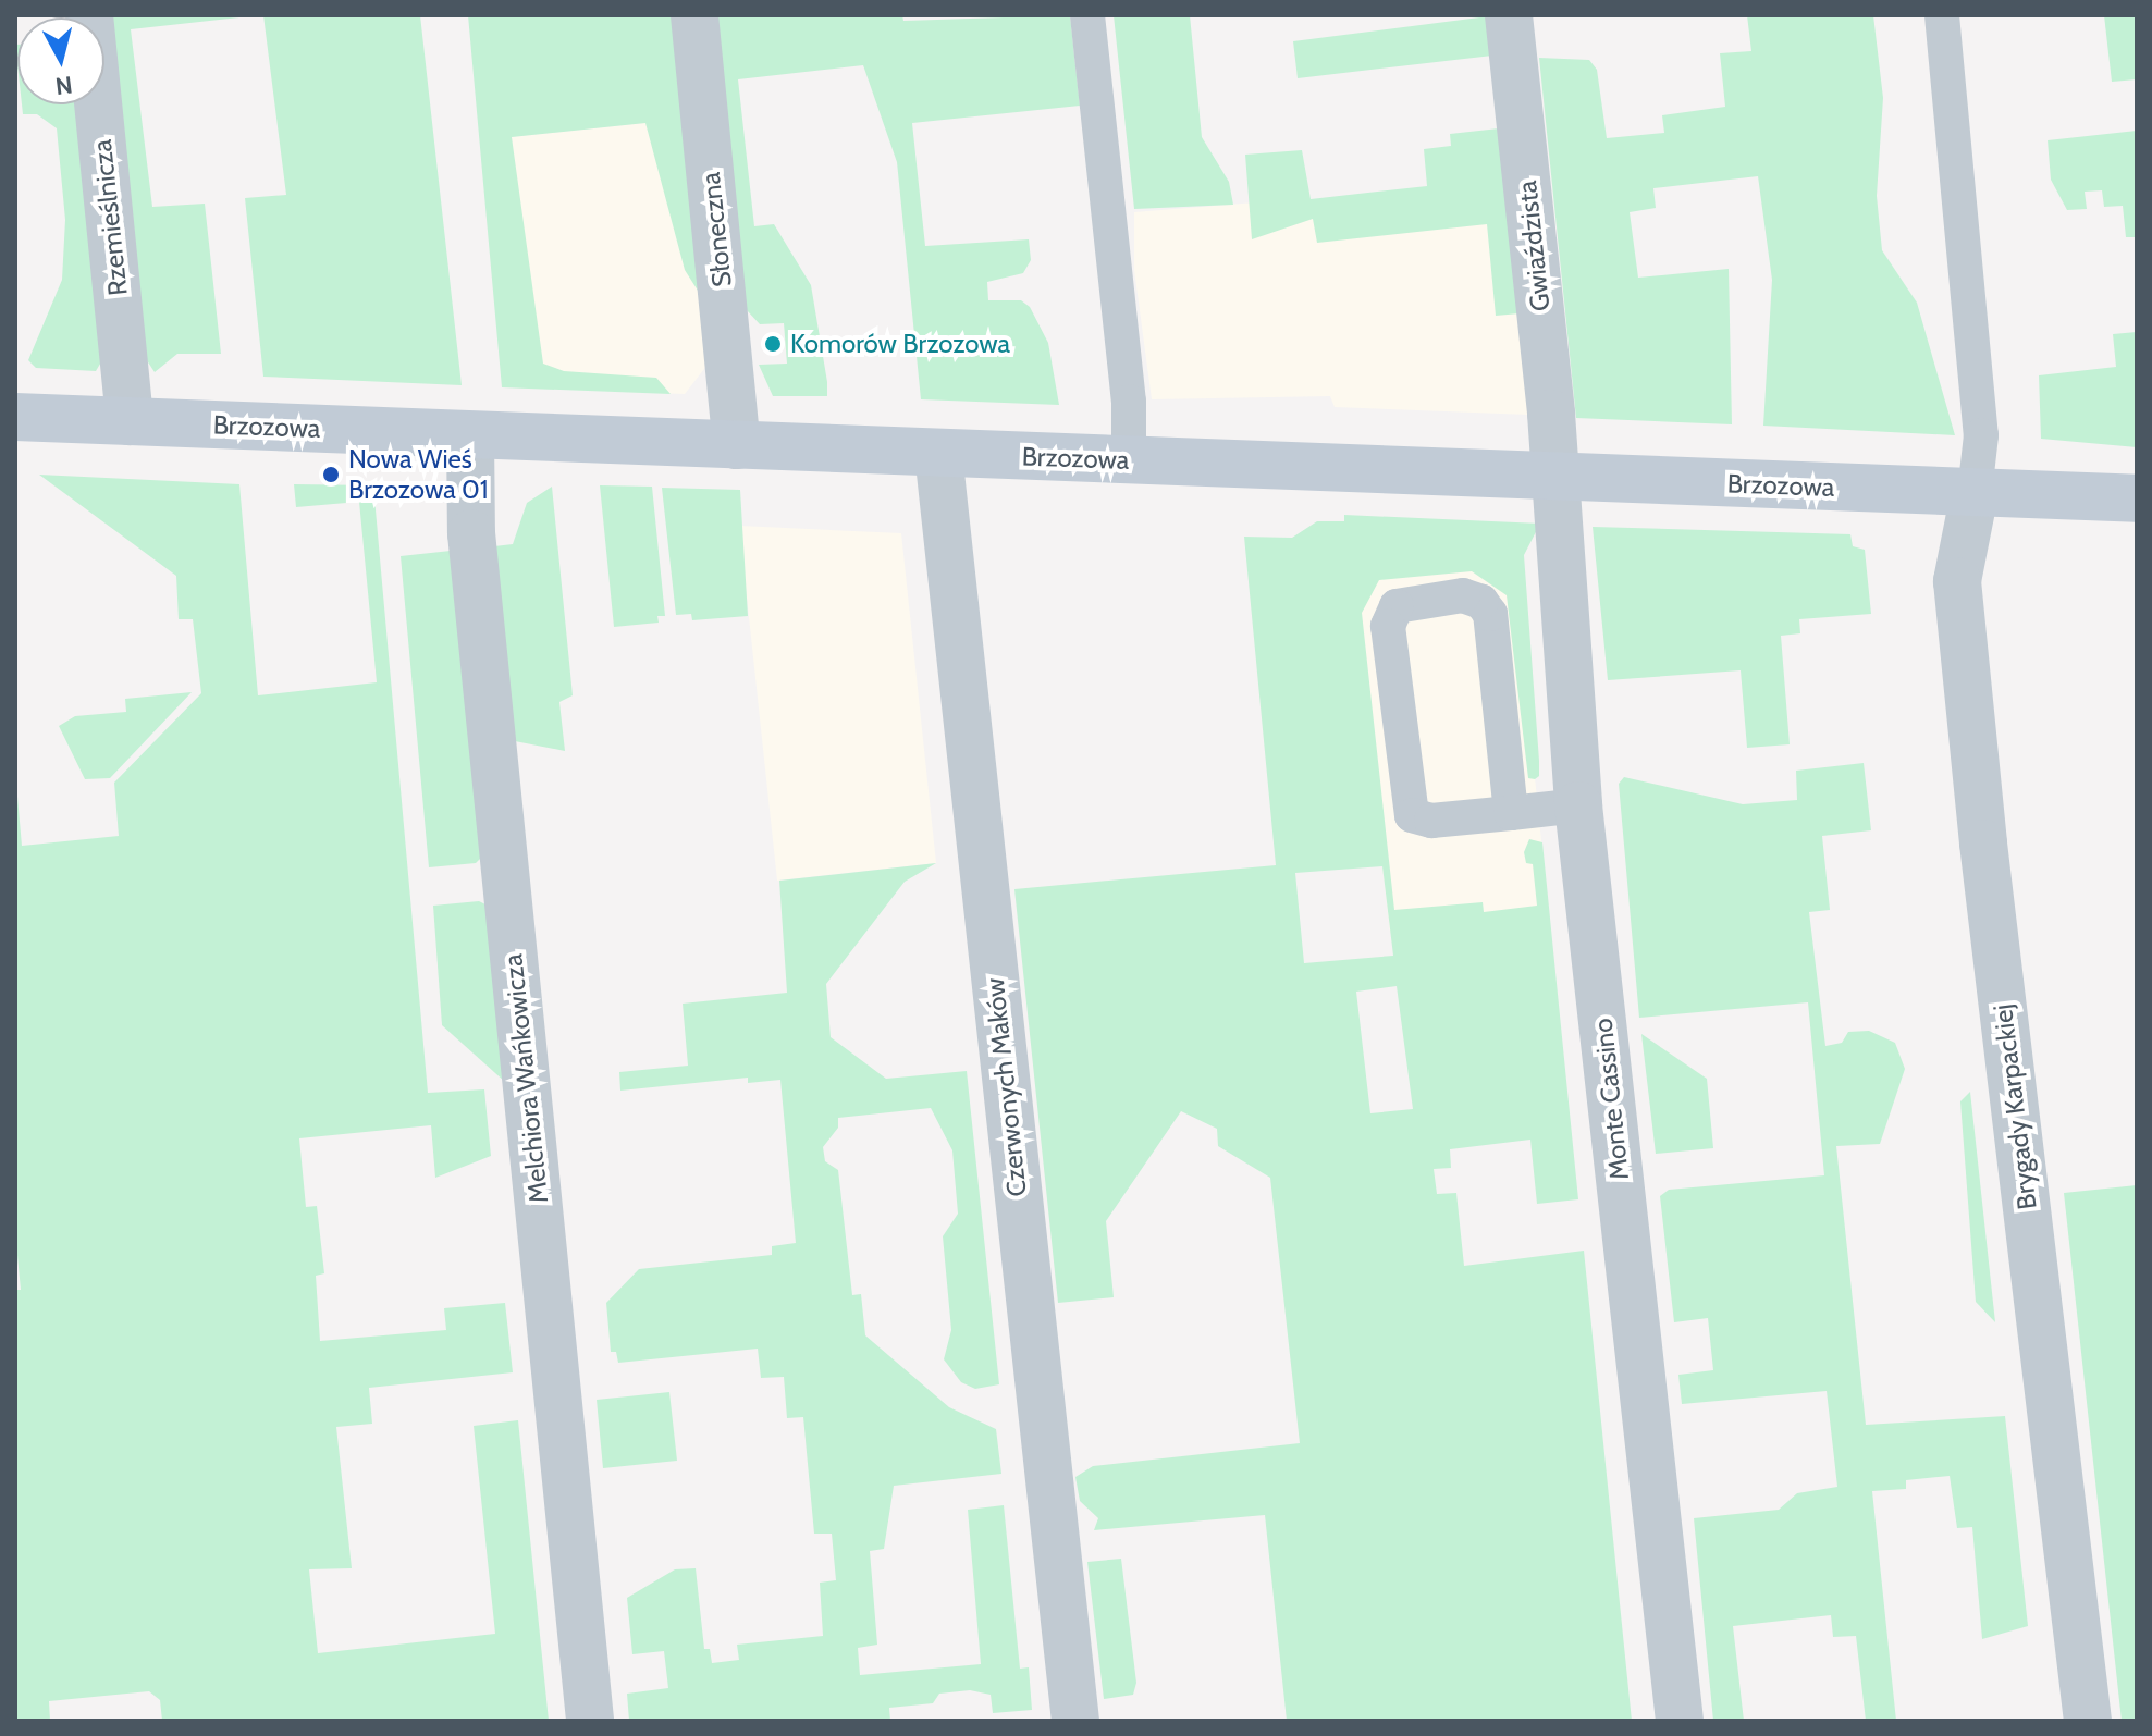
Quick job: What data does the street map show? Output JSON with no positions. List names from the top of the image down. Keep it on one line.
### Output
{"streets":{"street":["Rzemieślnicza","Słoneczna","Gwiaździsta","Brzozowa","Melchiora Wańkowicza","Czerwonych Maków","Monte Cassino","Brygady Karpackiej"]},"crossings":[["Rzemieślnicza","Brzozowa"],["Słoneczna","Brzozowa"],["Gwiaździsta","Brzozowa"],["Gwiaździsta","Monte Cassino"],["Brzozowa","Melchiora Wańkowicza"],["Brzozowa","Czerwonych Maków"],["Brzozowa","Monte Cassino"],["Brzozowa","Brygady Karpackiej"]],"places":["Komorów Brzozowa","Nowa Wieś Brzozowa 01"],"north":"bottom"}
